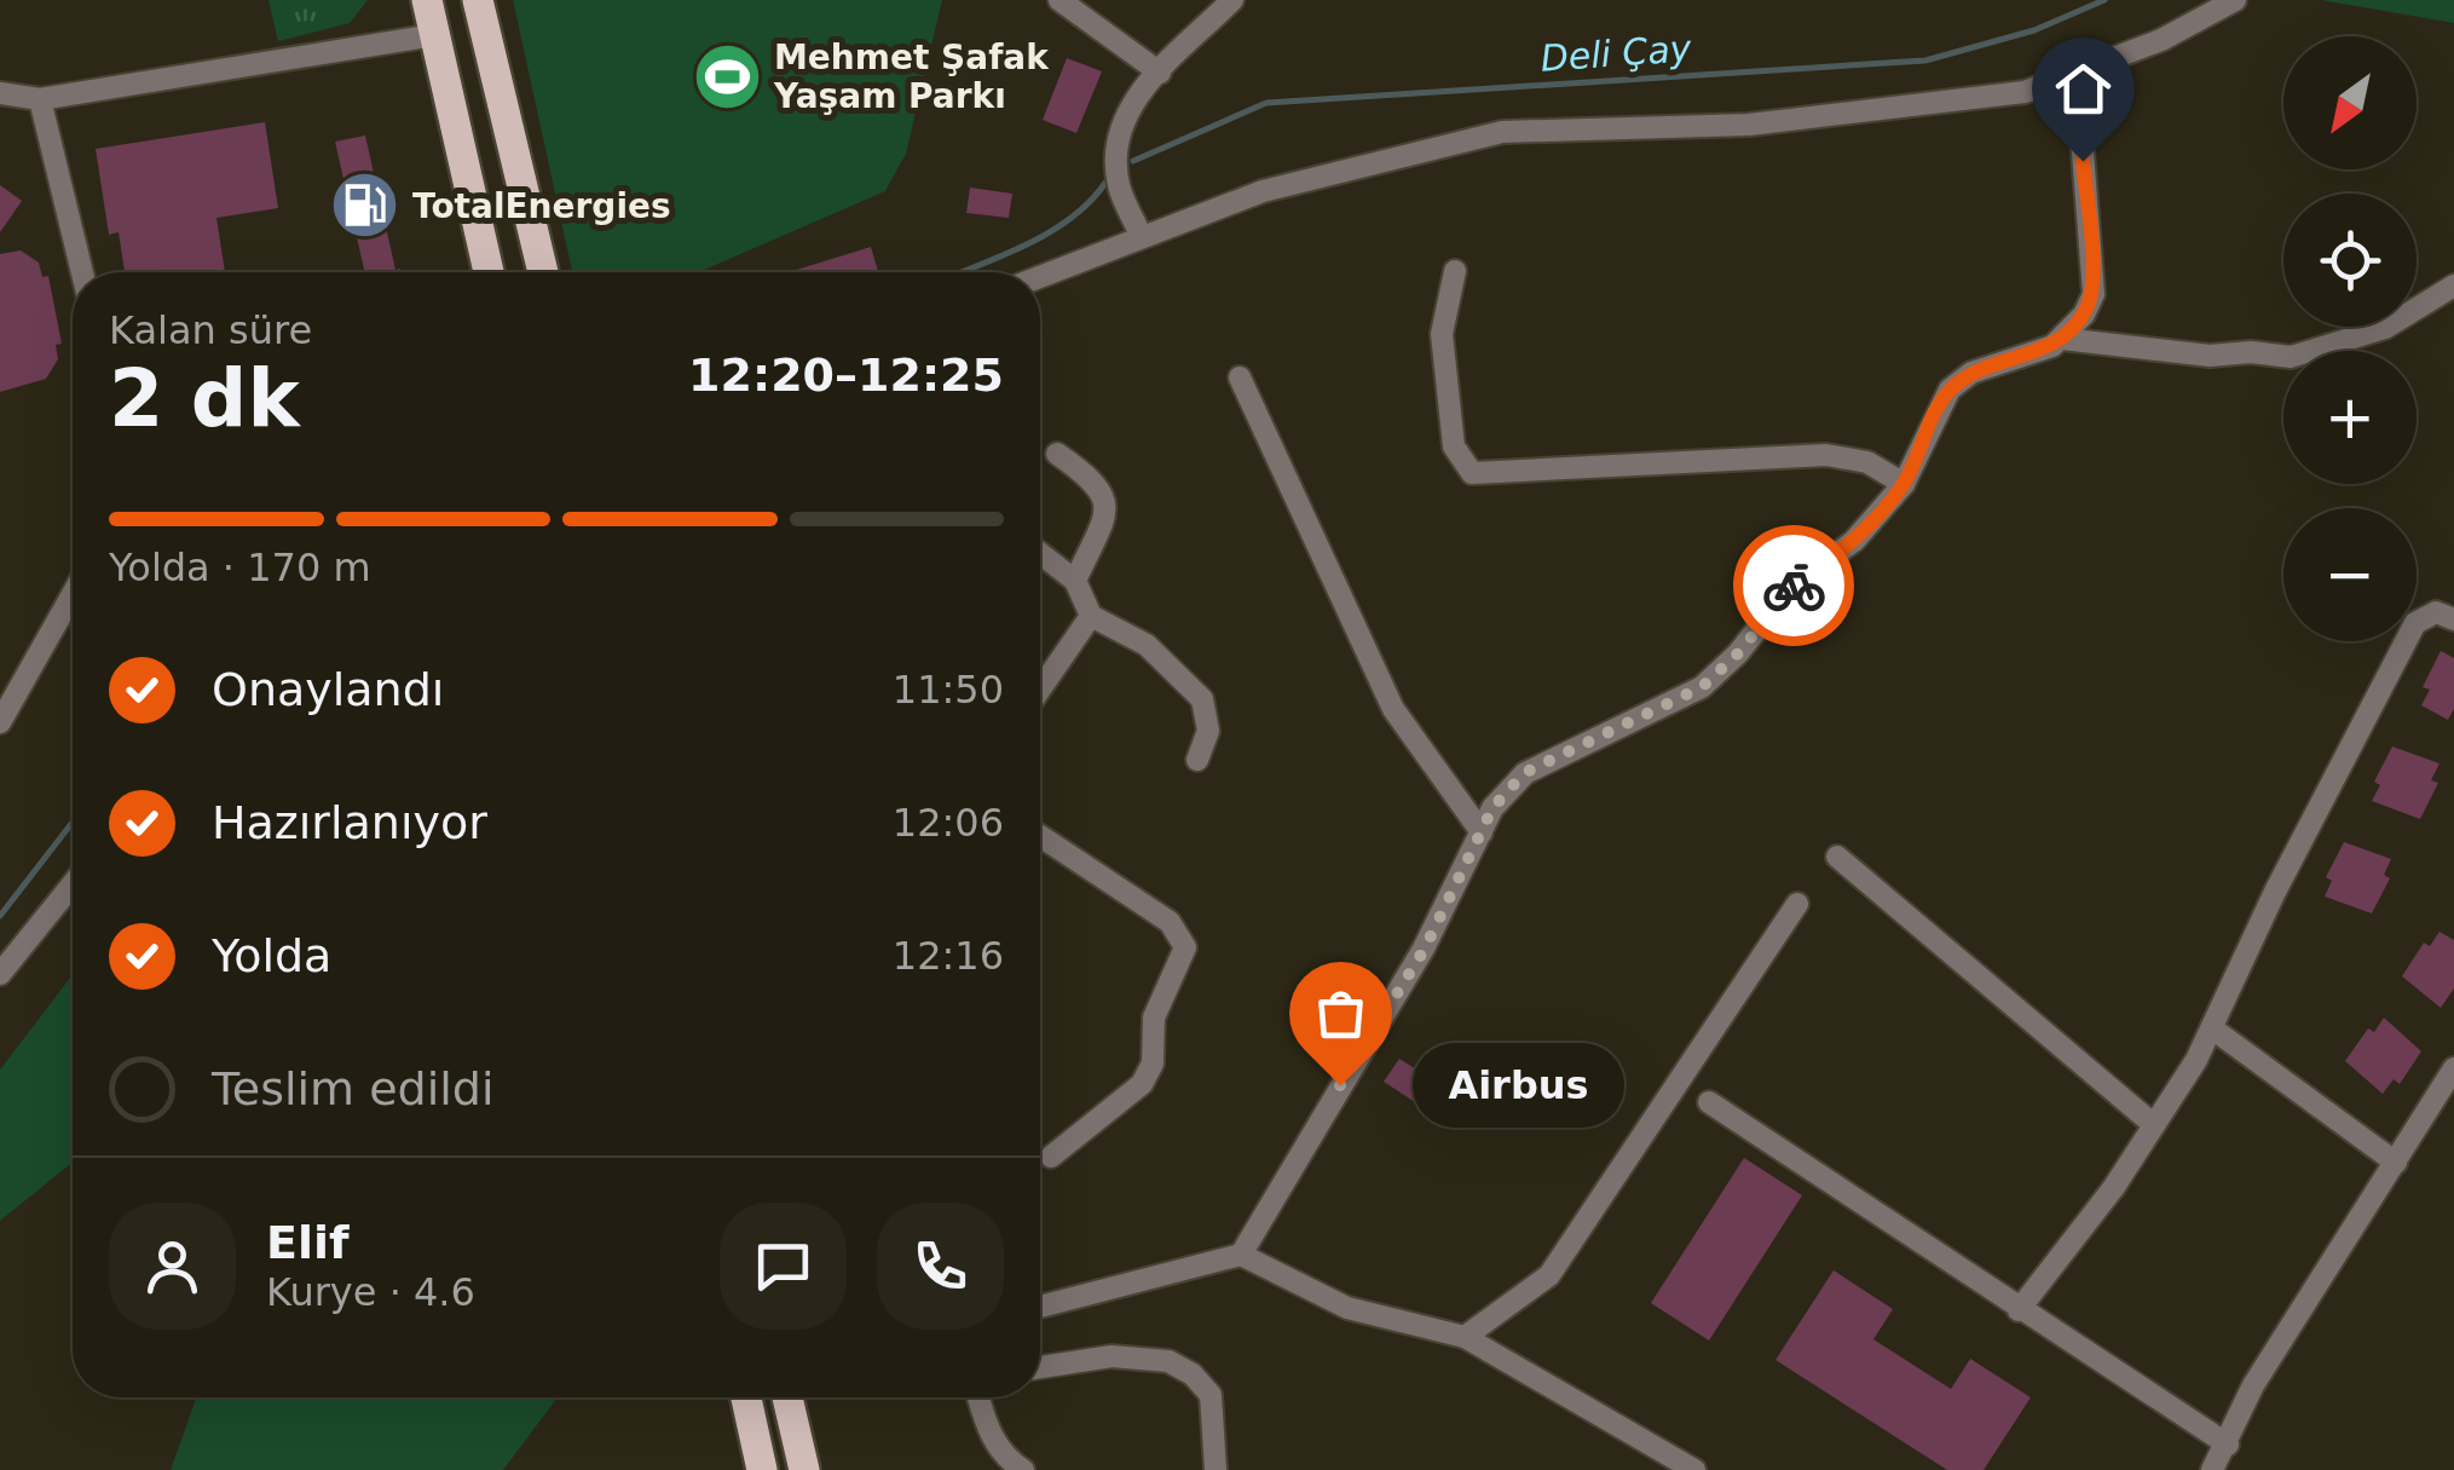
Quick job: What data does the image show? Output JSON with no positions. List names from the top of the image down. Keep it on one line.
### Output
{"water":["Deli Çay"],"places":{"sports":["Mehmet Şafak Yaşam Parkı"],"fuel station":["TotalEnergies"],"other":["Airbus"]},"north":"bottom left","page":{"map_buttons":["+","−"],"heading":["2 dk","Kalan süre","12:20–12:25"],"panel":["Elif","Kurye · 4.6"],"bar":"Yolda · 170 m","list":[["Onaylandı","11:50"],["Hazırlanıyor","12:06"],["Yolda","12:16"],"Teslim edildi"],"bubble":"Airbus"}}
